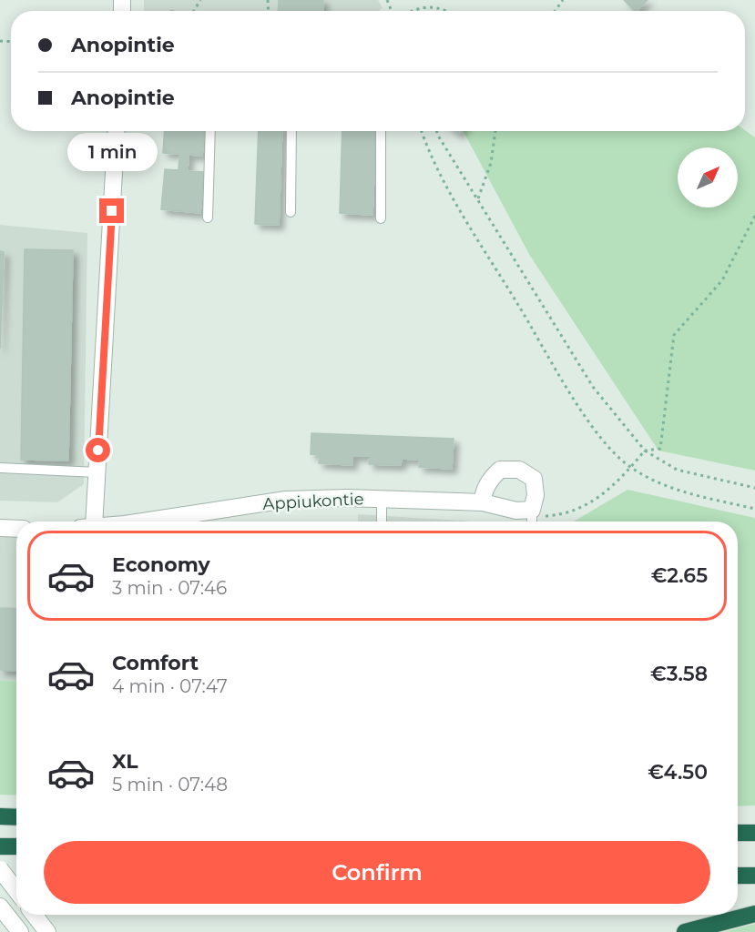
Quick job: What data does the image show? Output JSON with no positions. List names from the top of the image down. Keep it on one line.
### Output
{"streets":{"street":["Appiukontie"]},"north":"top right","page":{"banner":["Anopintie","Anopintie"],"bubble":"1 min","list":[{"name":"Economy","note":"3 min · 07:46","value":"€2.65"},{"name":"Comfort","note":"4 min · 07:47","value":"€3.58"},{"name":"XL","note":"5 min · 07:48","value":"€4.50"}],"buttons":"Confirm"}}
